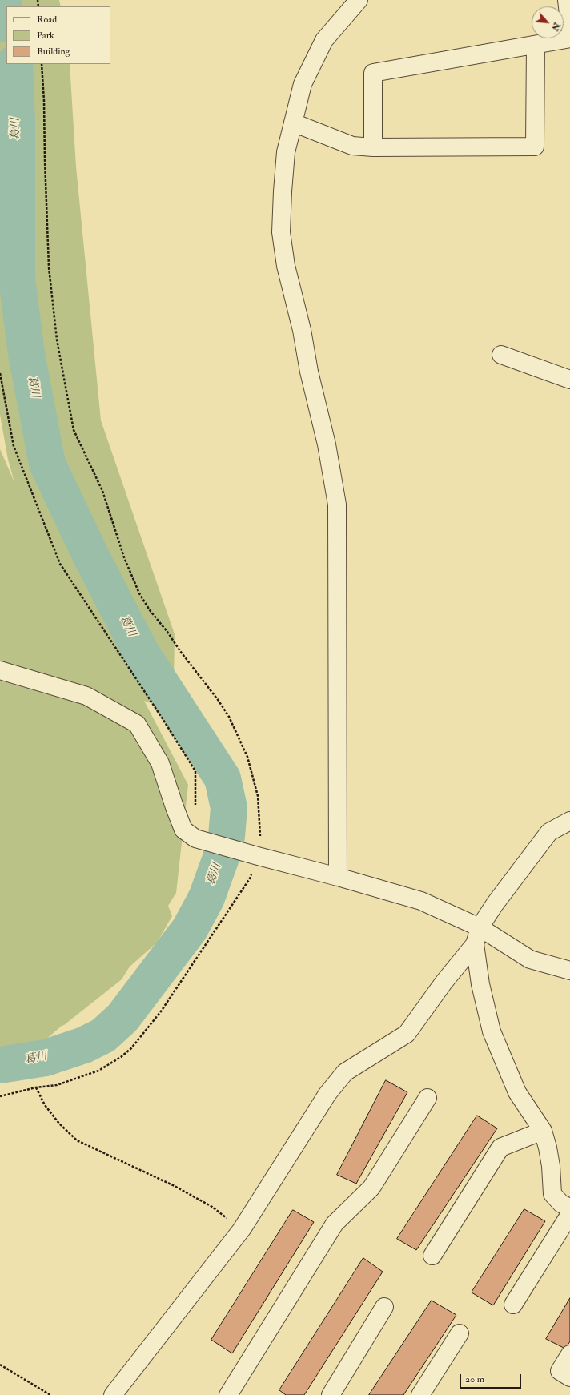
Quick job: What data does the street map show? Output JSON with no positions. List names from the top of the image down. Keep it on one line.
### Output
{"water":["葛川"],"legend":["Road","Park","Building"],"scale_bar":"20 m","north":"bottom right"}
